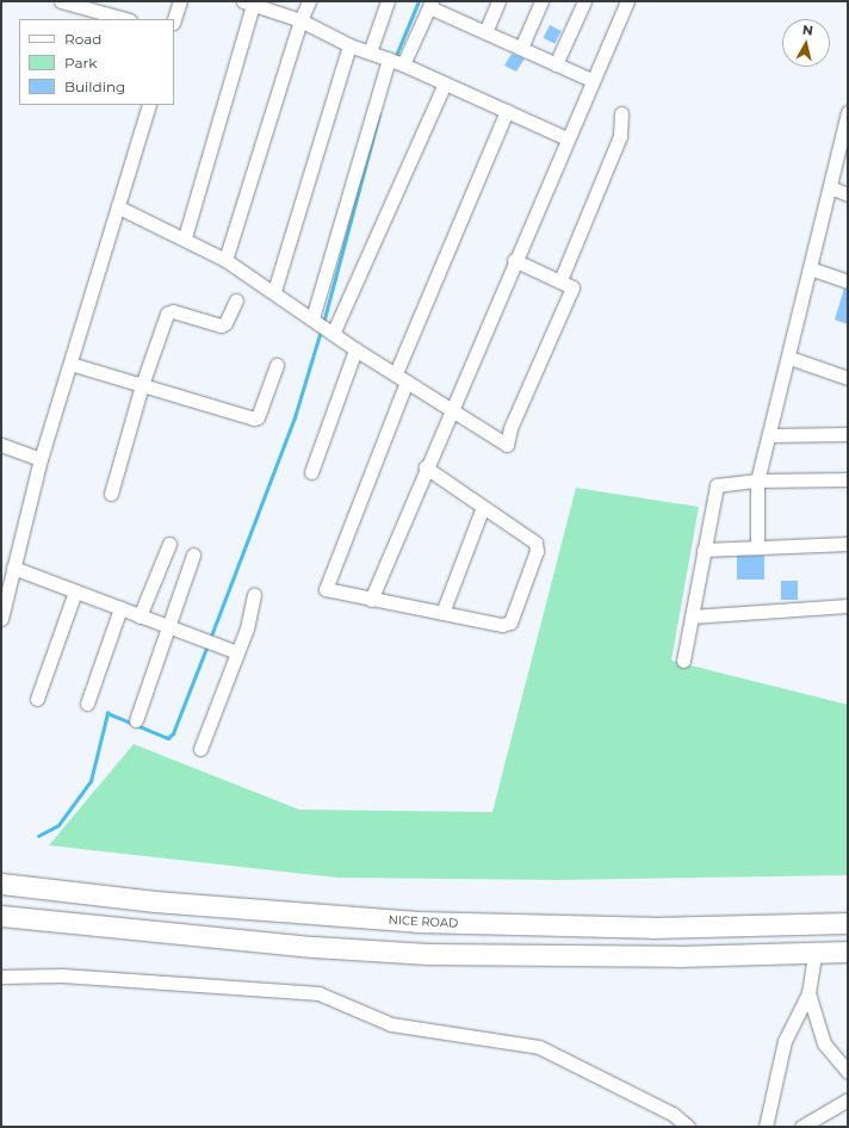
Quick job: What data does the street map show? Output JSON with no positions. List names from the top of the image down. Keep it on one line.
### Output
{"streets":{"highway":["NICE ROAD"]},"legend":["Road","Park","Building"],"north":"top"}
